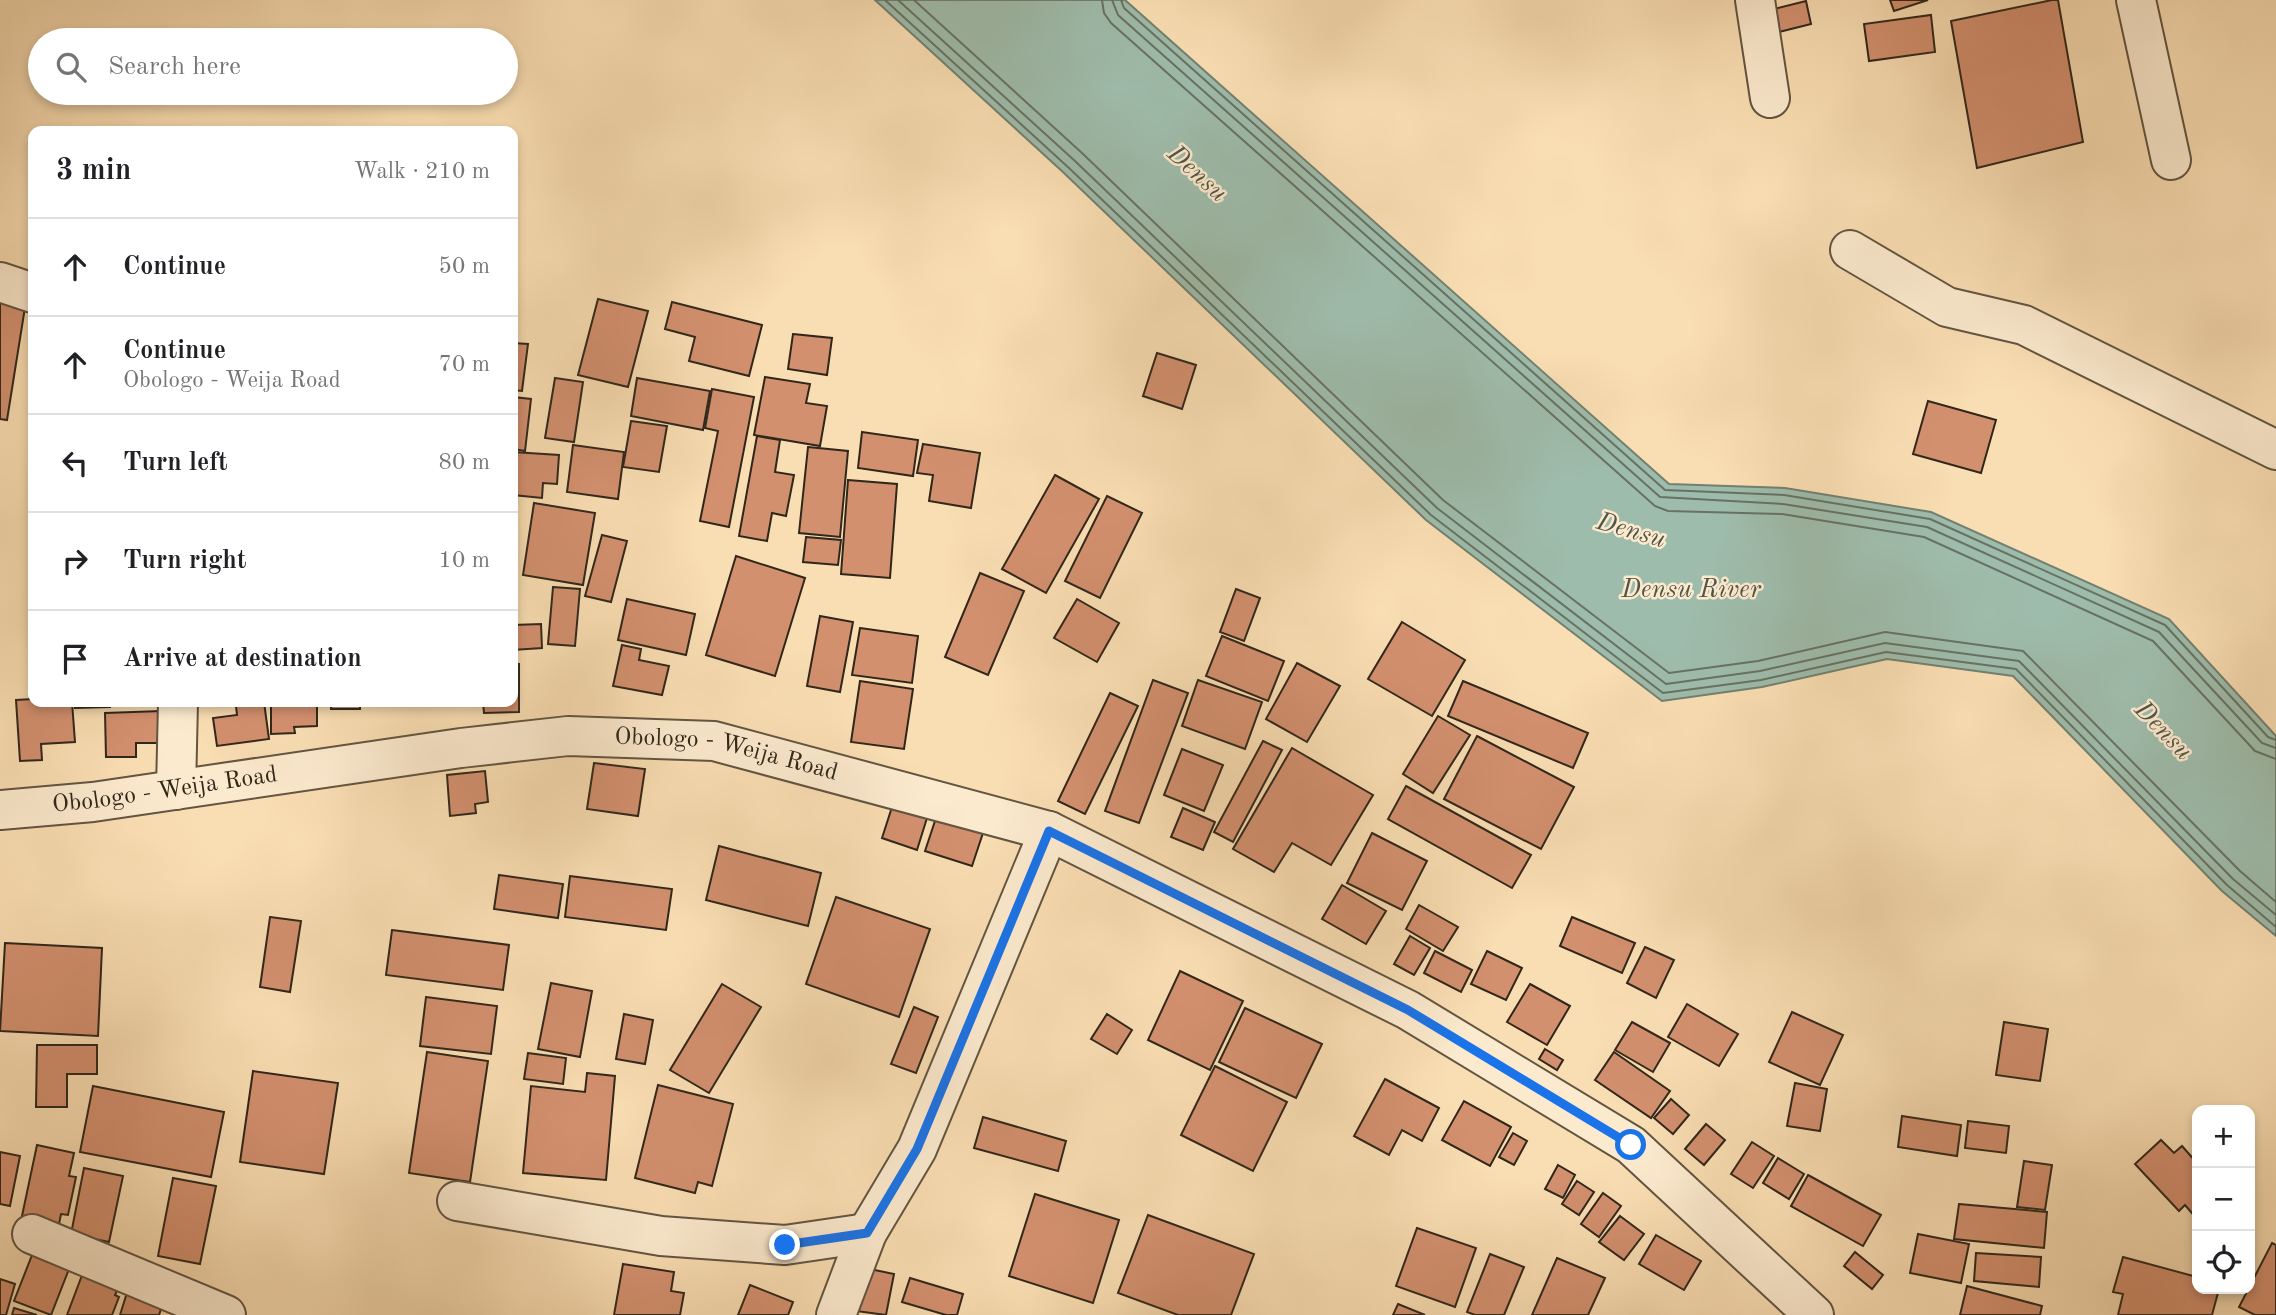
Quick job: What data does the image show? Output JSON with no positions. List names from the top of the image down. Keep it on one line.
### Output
{"streets":{"street":["Obologo - Weija Road"]},"water":["Densu","Densu River"],"page":{"search":"Search here","heading":["3 min","Walk · 210 m"],"list":[["Continue","50 m"],["Continue","Obologo - Weija Road","70 m"],["Turn left","80 m"],["Turn right","10 m"],"Arrive at destination"],"map_buttons":["+","−"]}}
